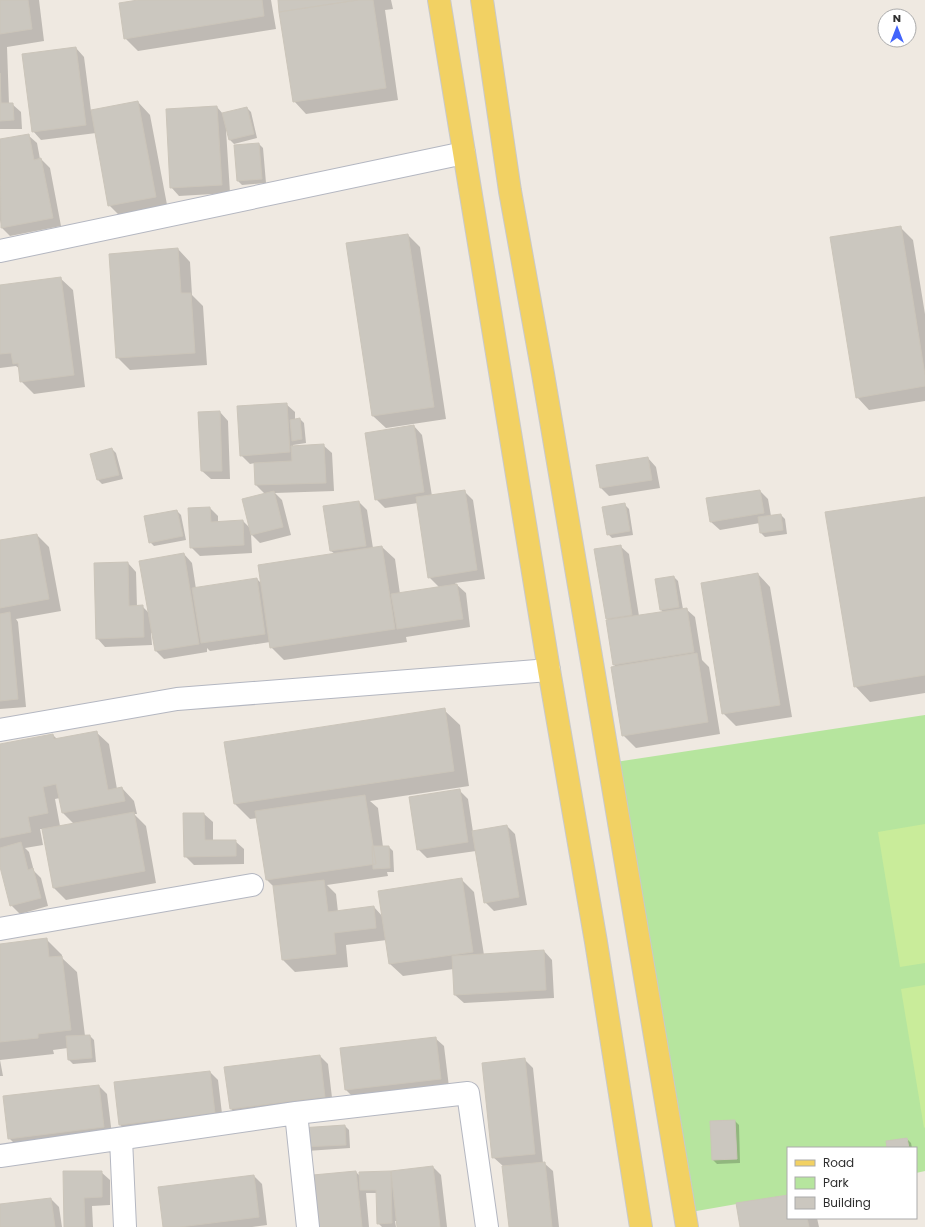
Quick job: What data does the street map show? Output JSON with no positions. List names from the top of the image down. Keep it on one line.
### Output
{"legend":["Road","Park","Building"],"north":"top"}
